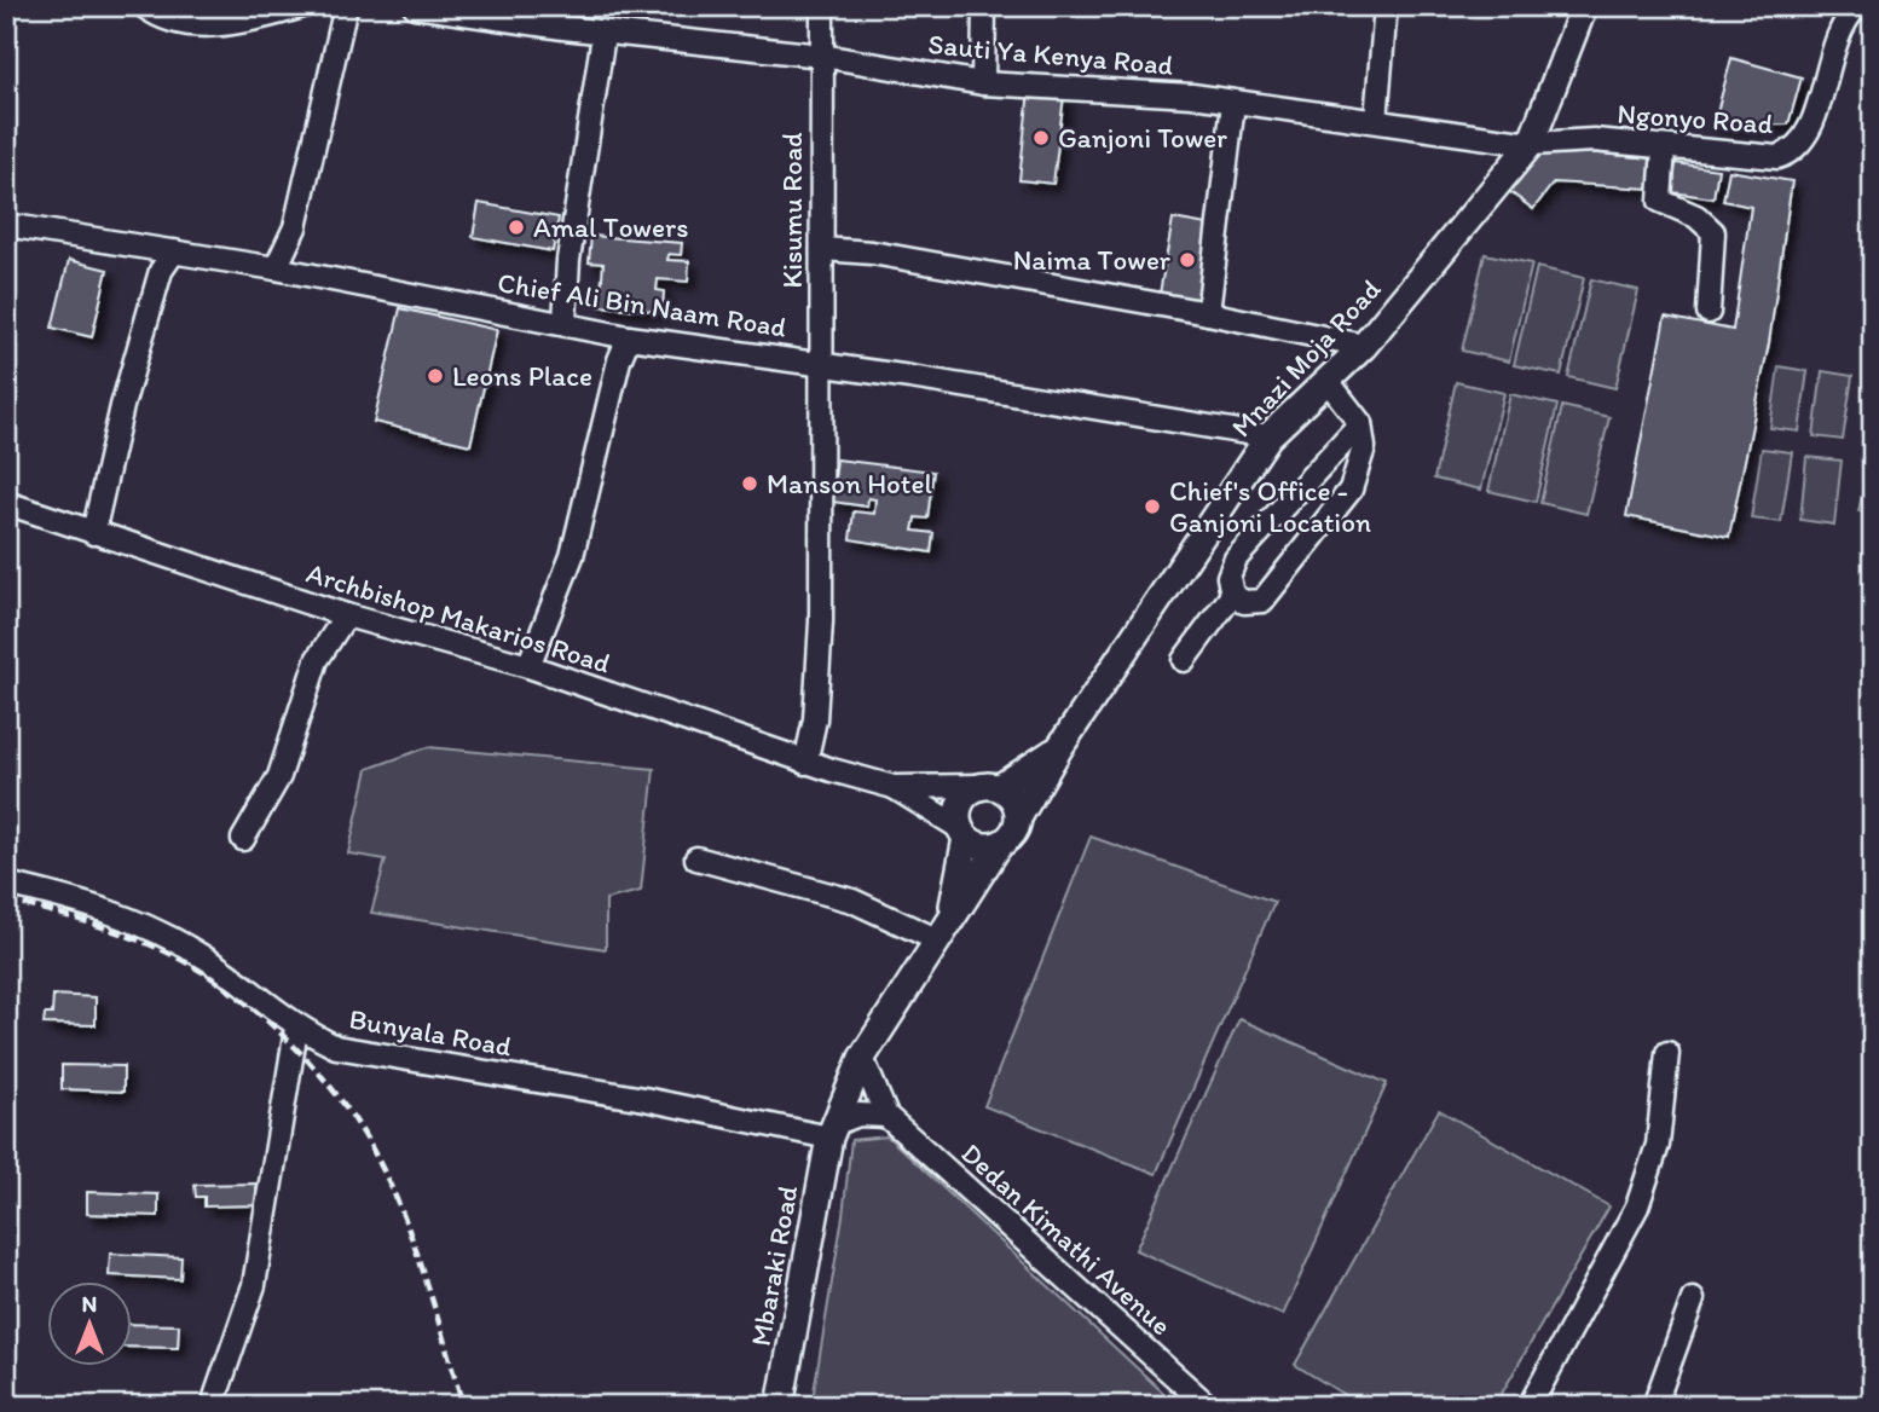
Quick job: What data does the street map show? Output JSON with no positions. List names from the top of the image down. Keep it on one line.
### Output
{"streets":{"main road":["Mnazi Moja Road","Mbaraki Road"],"street":["Sauti Ya Kenya Road","Ngonyo Road","Kisumu Road","Chief Ali Bin Naam Road","Archbishop Makarios Road","Bunyala Road","Dedan Kimathi Avenue"]},"crossings":[["Sauti Ya Kenya Road","Ngonyo Road"],["Sauti Ya Kenya Road","Kisumu Road"],["Sauti Ya Kenya Road","Mnazi Moja Road"],["Ngonyo Road","Mnazi Moja Road"],["Kisumu Road","Chief Ali Bin Naam Road"],["Kisumu Road","Archbishop Makarios Road"],["Chief Ali Bin Naam Road","Mnazi Moja Road"],["Bunyala Road","Mbaraki Road"]],"places":["Ganjoni Tower","Amal Towers","Naima Tower","Leons Place","Manson Hotel","Chief's Office - Ganjoni Location"],"north":"top"}
